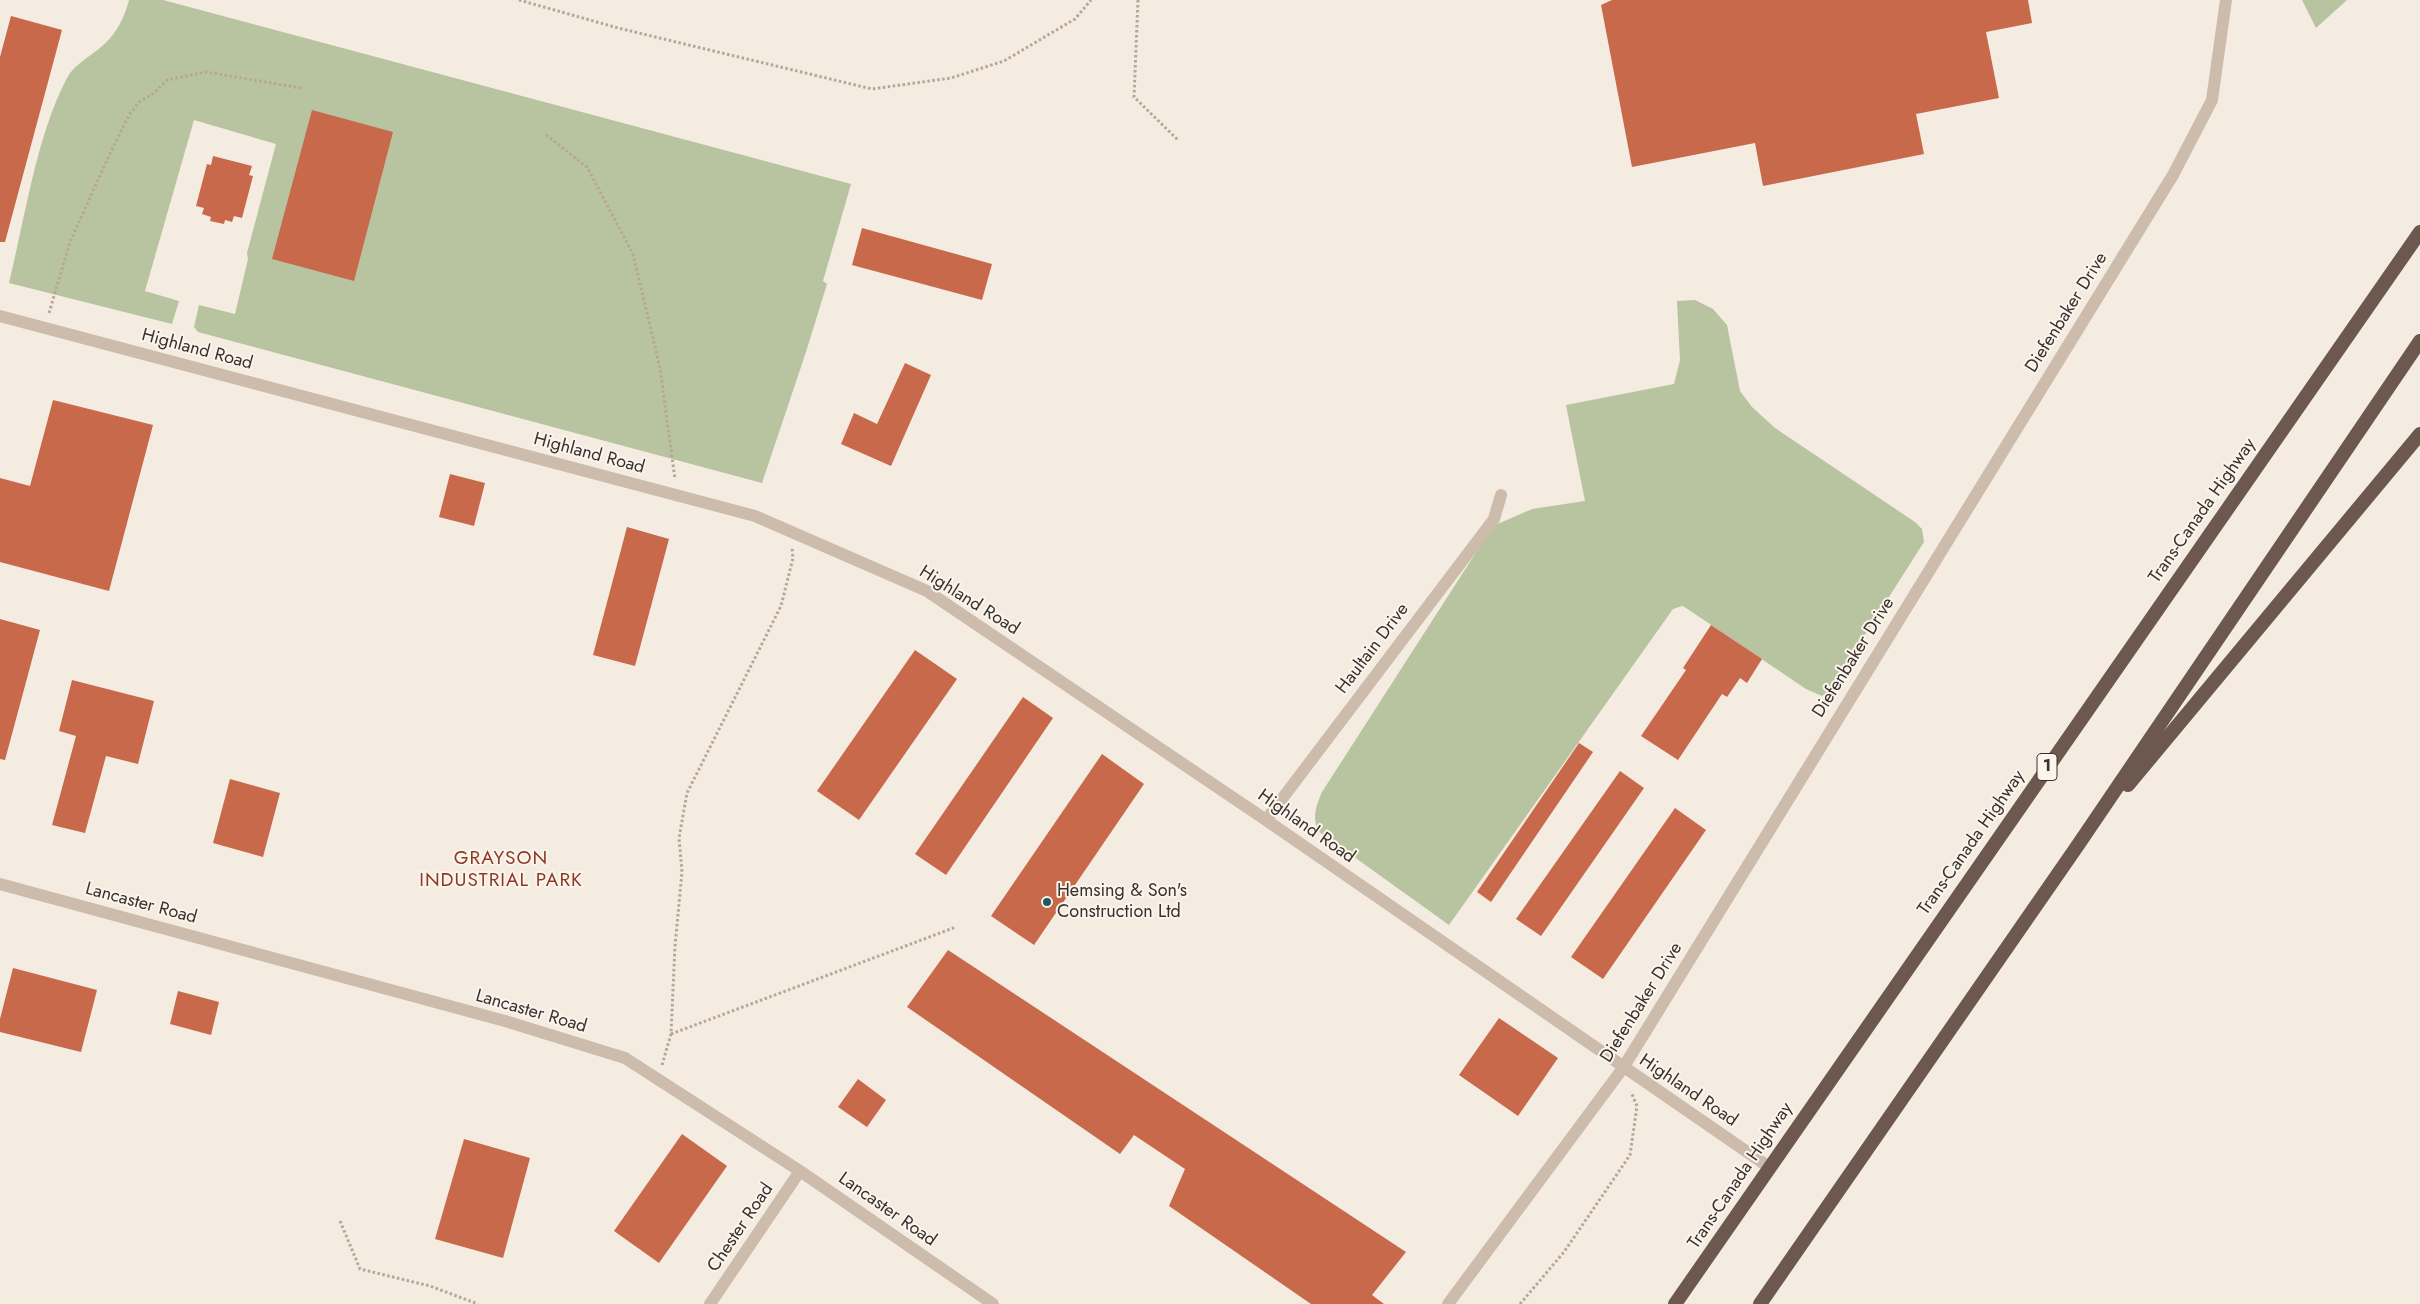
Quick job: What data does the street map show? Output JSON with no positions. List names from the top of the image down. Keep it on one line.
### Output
{"streets":{"highway":["Trans-Canada Highway","1"],"street":["Diefenbaker Drive","Highland Road","Haultain Drive","Lancaster Road","Chester Road"]},"crossings":[["Diefenbaker Drive","Highland Road"],["Highland Road","Trans-Canada Highway"],["Highland Road","Haultain Drive"],["Lancaster Road","Chester Road"]],"districts":["GRAYSON INDUSTRIAL PARK"],"places":["Hemsing & Son's Construction Ltd"]}
